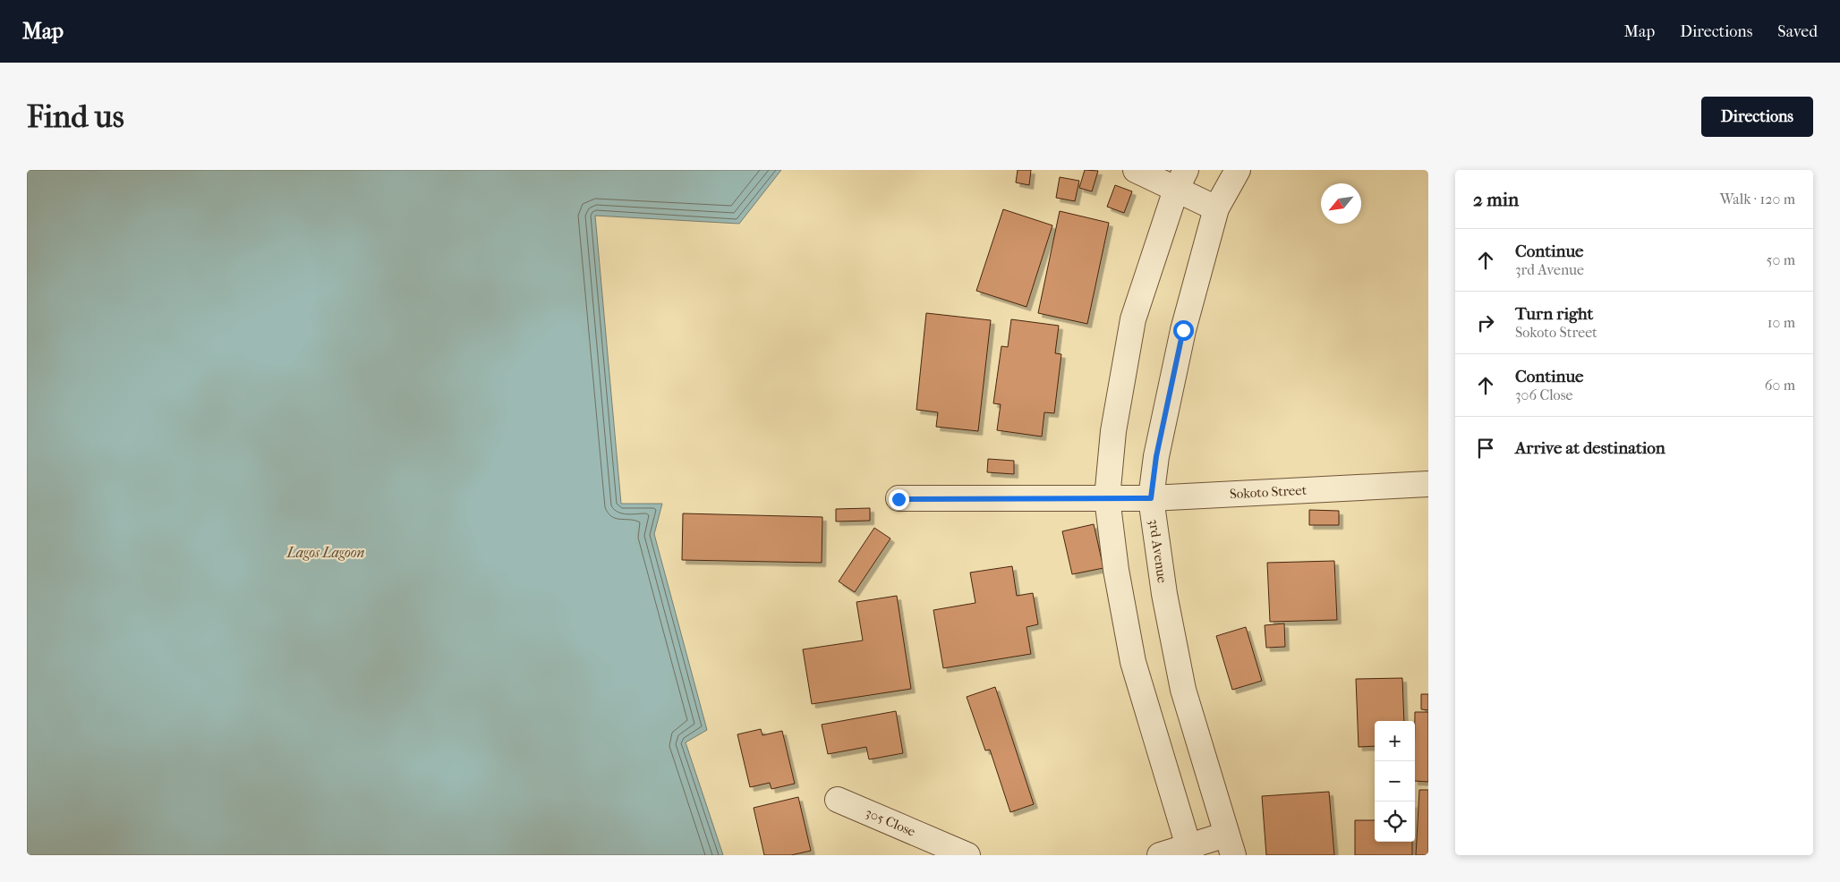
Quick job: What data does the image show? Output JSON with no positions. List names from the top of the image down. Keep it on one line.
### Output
{"streets":{"street":["Sokoto Street","3rd Avenue","305 Close"]},"crossings":[["Sokoto Street","3rd Avenue"]],"water":["Lagos Lagoon"],"north":"bottom left","page":{"header":"Map","nav":["Map","Directions","Saved"],"buttons":"Directions","title":"Find us","heading":["2 min","Walk · 120 m"],"list":[["Continue","3rd Avenue","50 m"],["Turn right","Sokoto Street","10 m"],["Continue","306 Close","60 m"],"Arrive at destination"],"map_buttons":["+","−"]}}
